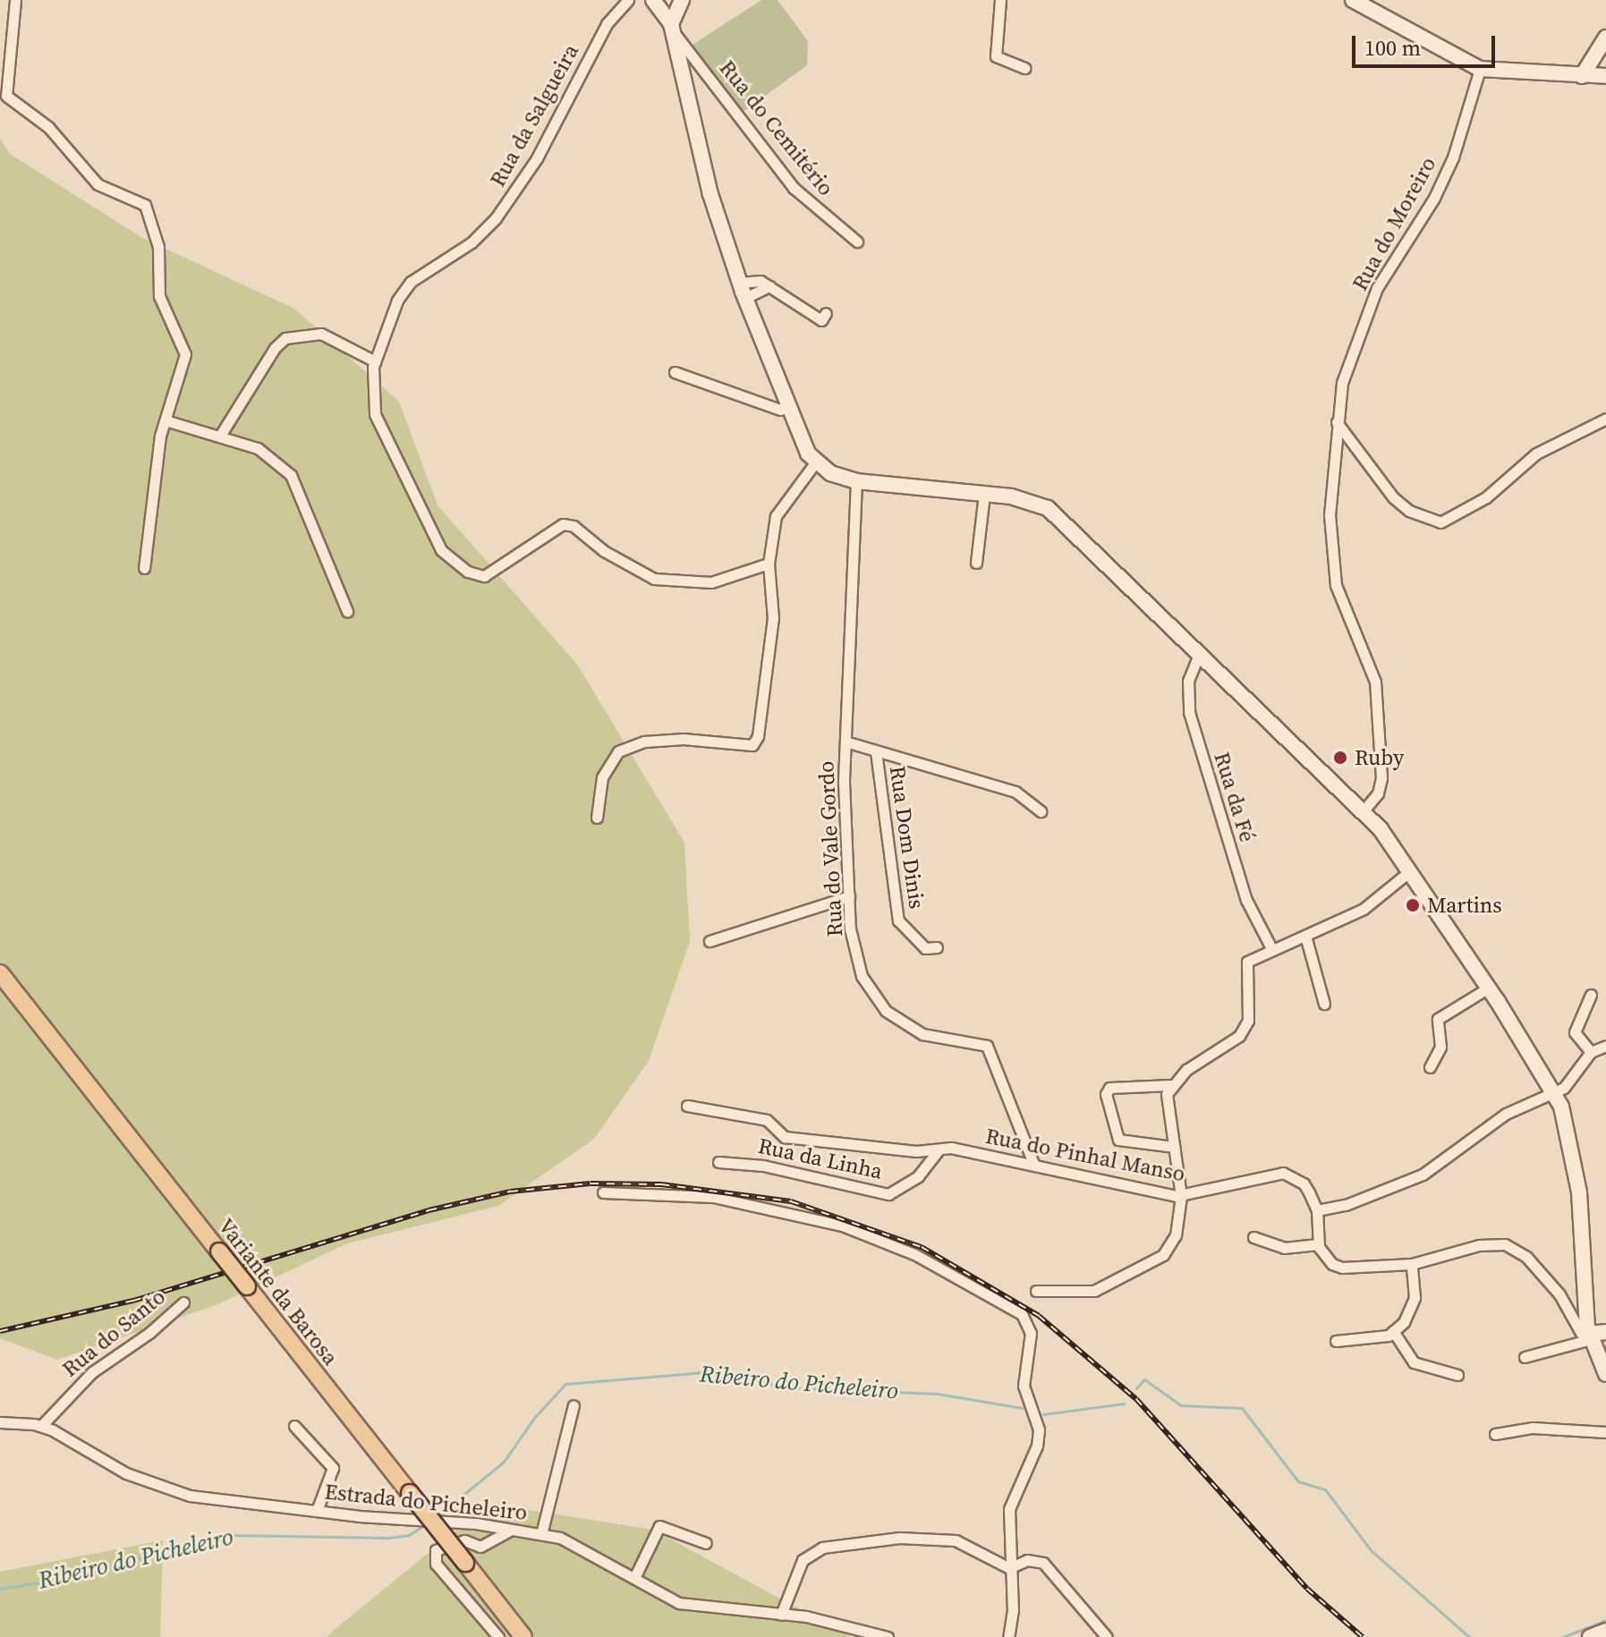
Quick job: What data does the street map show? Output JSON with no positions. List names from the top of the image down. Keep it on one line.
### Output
{"streets":{"main road":["Variante da Barosa"],"street":["Rua da Salgueira","Rua do Cemitério","Rua do Moreiro","Rua da Fé","Rua Dom Dinis","Rua do Vale Gordo","Rua do Pinhal Manso","Rua da Linha","Rua do Santo","Estrada do Picheleiro"]},"crossings":[["Rua do Vale Gordo","Rua do Pinhal Manso"],["Rua do Pinhal Manso","Rua da Linha"],["Rua do Santo","Estrada do Picheleiro"]],"water":["Ribeiro do Picheleiro"],"places":["Ruby","Martins"],"scale_bar":"100 m"}
